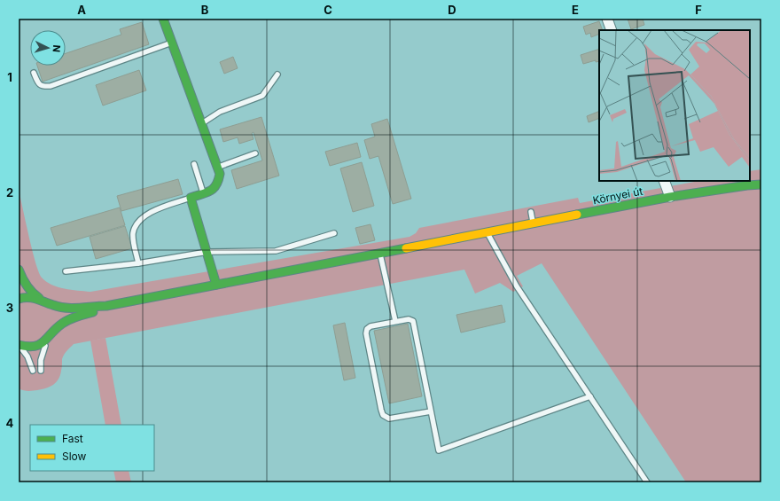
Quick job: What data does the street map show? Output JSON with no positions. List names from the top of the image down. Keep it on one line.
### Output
{"streets":{"main road":["Környei út"]},"legend":["Fast","Slow"],"north":"right","grid":{"columns":["A","B","C","D","E","F"],"rows":["1","2","3","4"]}}
